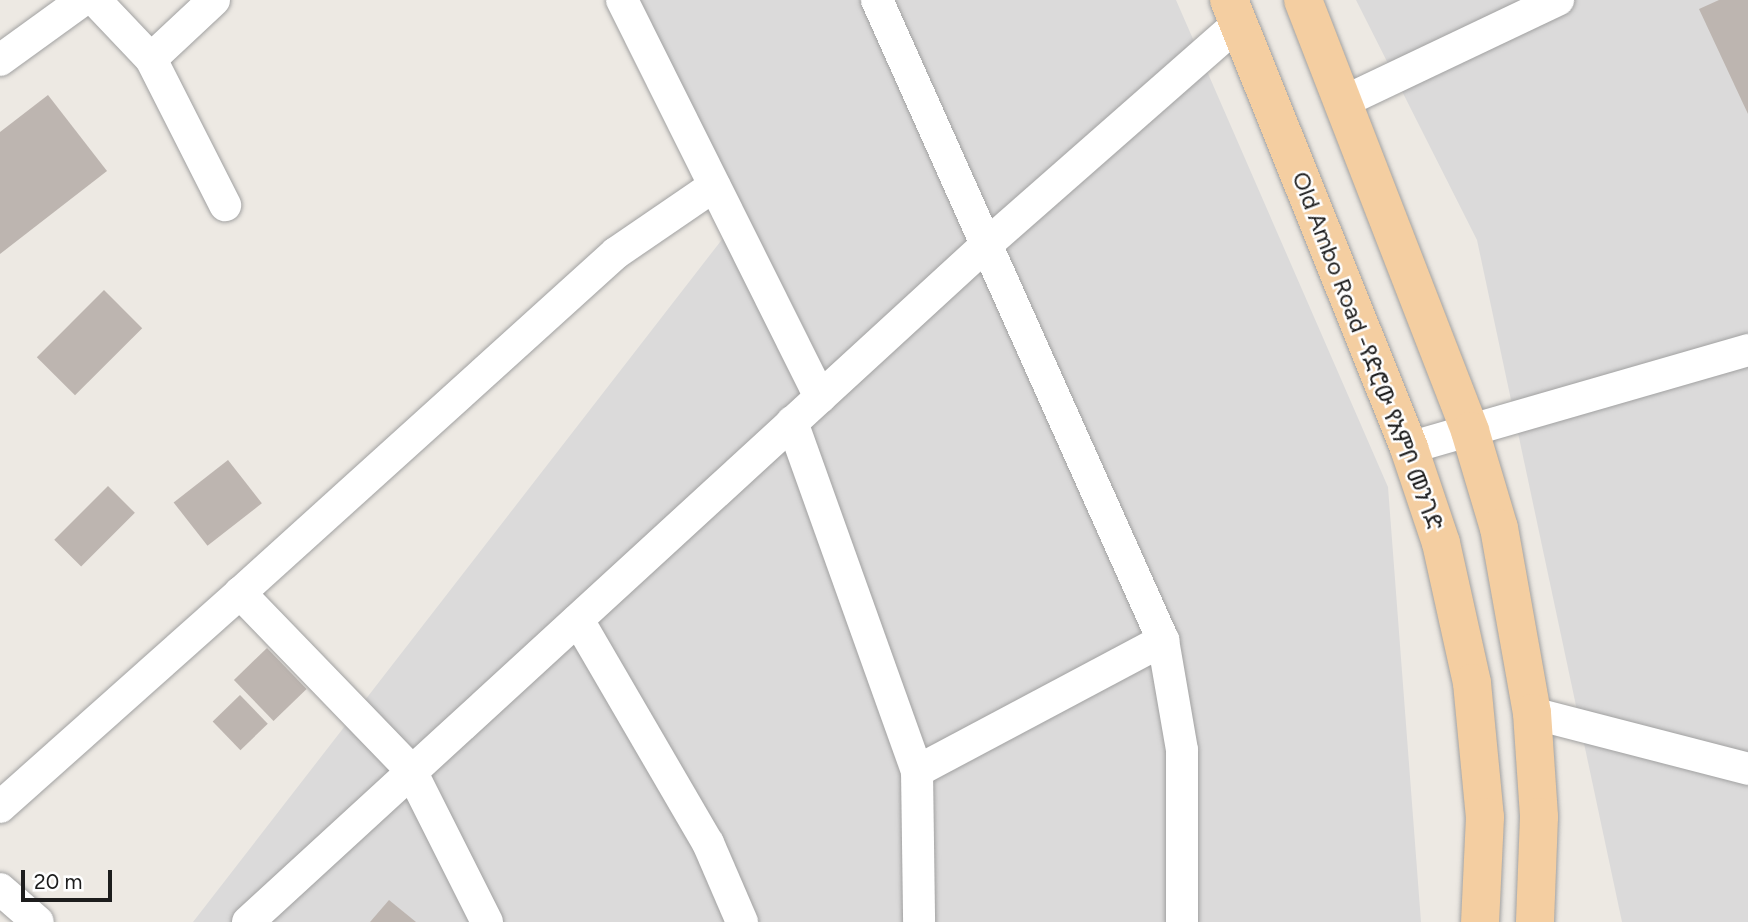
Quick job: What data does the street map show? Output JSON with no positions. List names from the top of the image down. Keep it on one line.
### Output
{"streets":{"main road":["Old Ambo Road -የድሮው የአምቦ መንገድ"]},"scale_bar":"20 m"}
